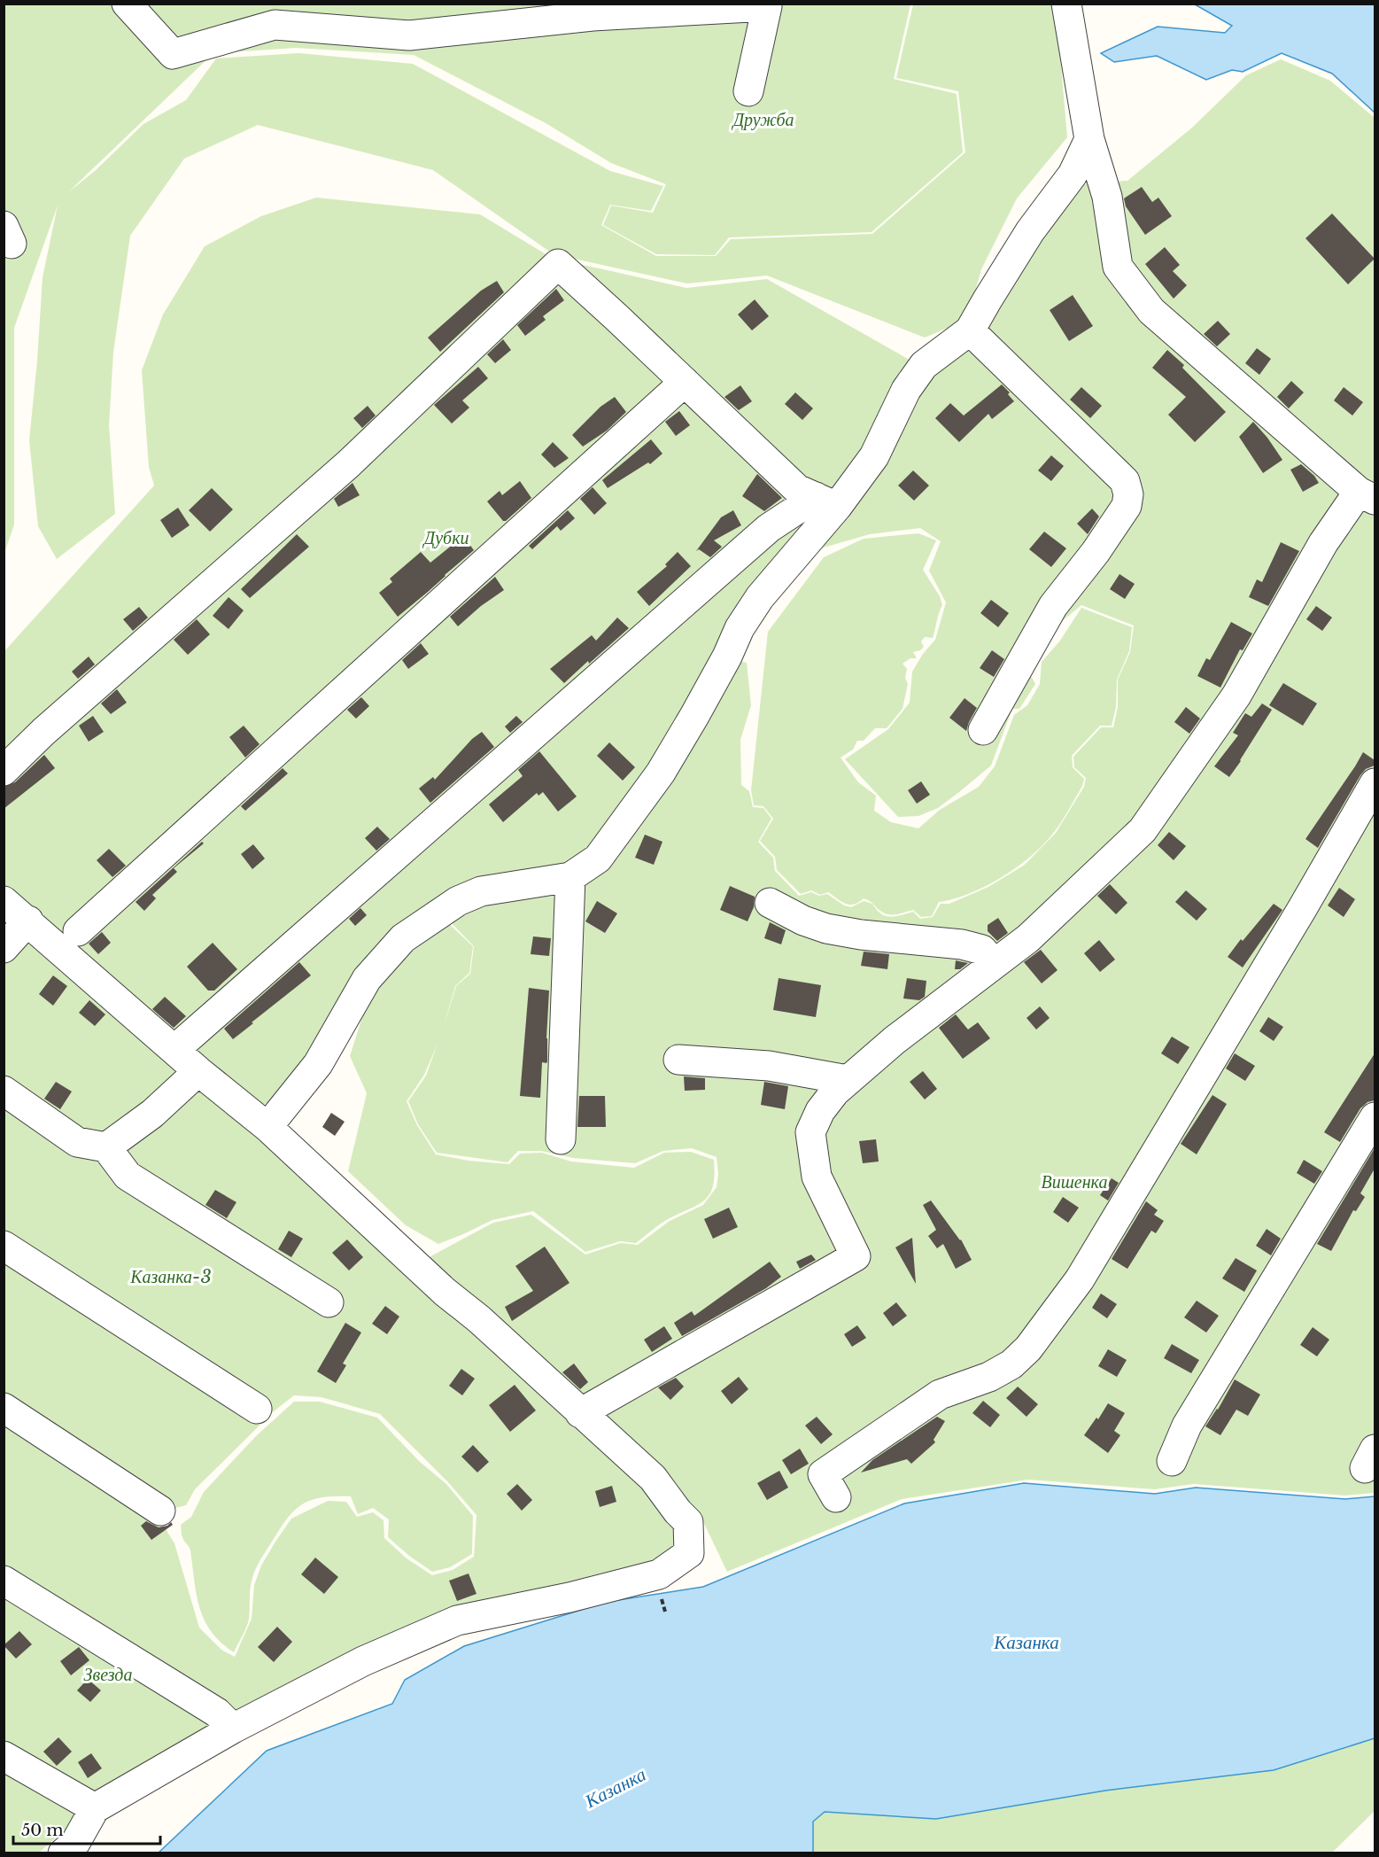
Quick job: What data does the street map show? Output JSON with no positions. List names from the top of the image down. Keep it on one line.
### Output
{"water":["Казанка"],"parks":["Дружба","Дубки","Вишенка","Казанка-3","Звезда"],"scale_bar":"50 m"}
